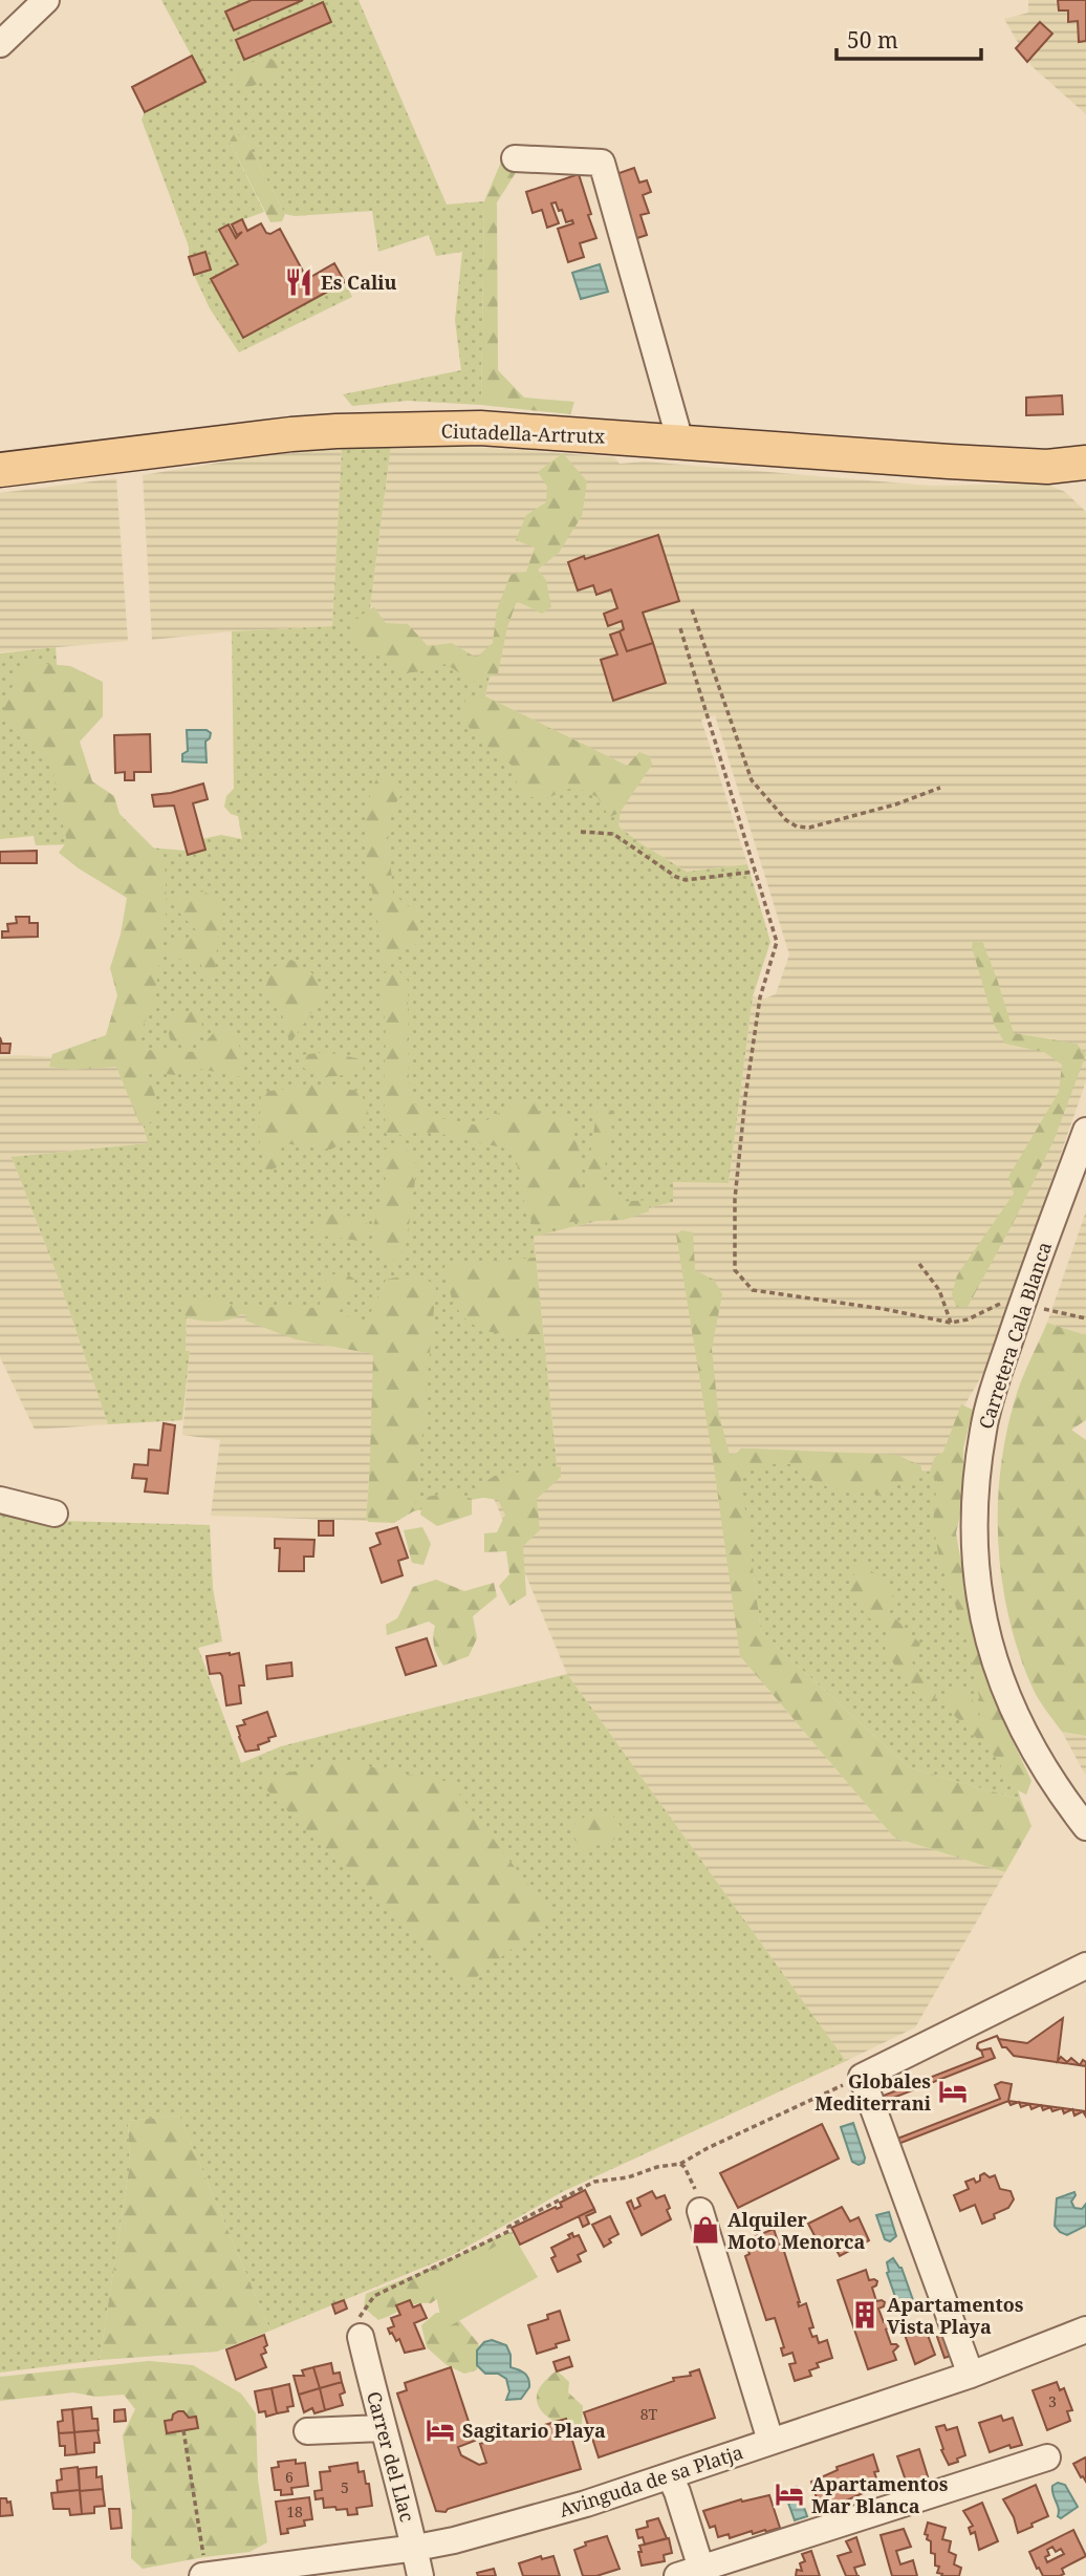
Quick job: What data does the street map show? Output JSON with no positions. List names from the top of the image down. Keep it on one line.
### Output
{"streets":{"main road":["Ciutadella-Artrutx"],"street":["Carretera Cala Blanca","Carrer del Llac","Avinguda de sa Platja"]},"crossings":[["Carrer del Llac","Avinguda de sa Platja"]],"places":{"restaurant":["Es Caliu"],"hotel":["Globales Mediterrani","Sagitario Playa","Apartamentos Mar Blanca"],"shop":["Alquiler Moto Menorca"],"building":["Apartamentos Vista Playa"]},"house_numbers":["3","8T","6","5","18"],"scale_bar":"50 m"}
